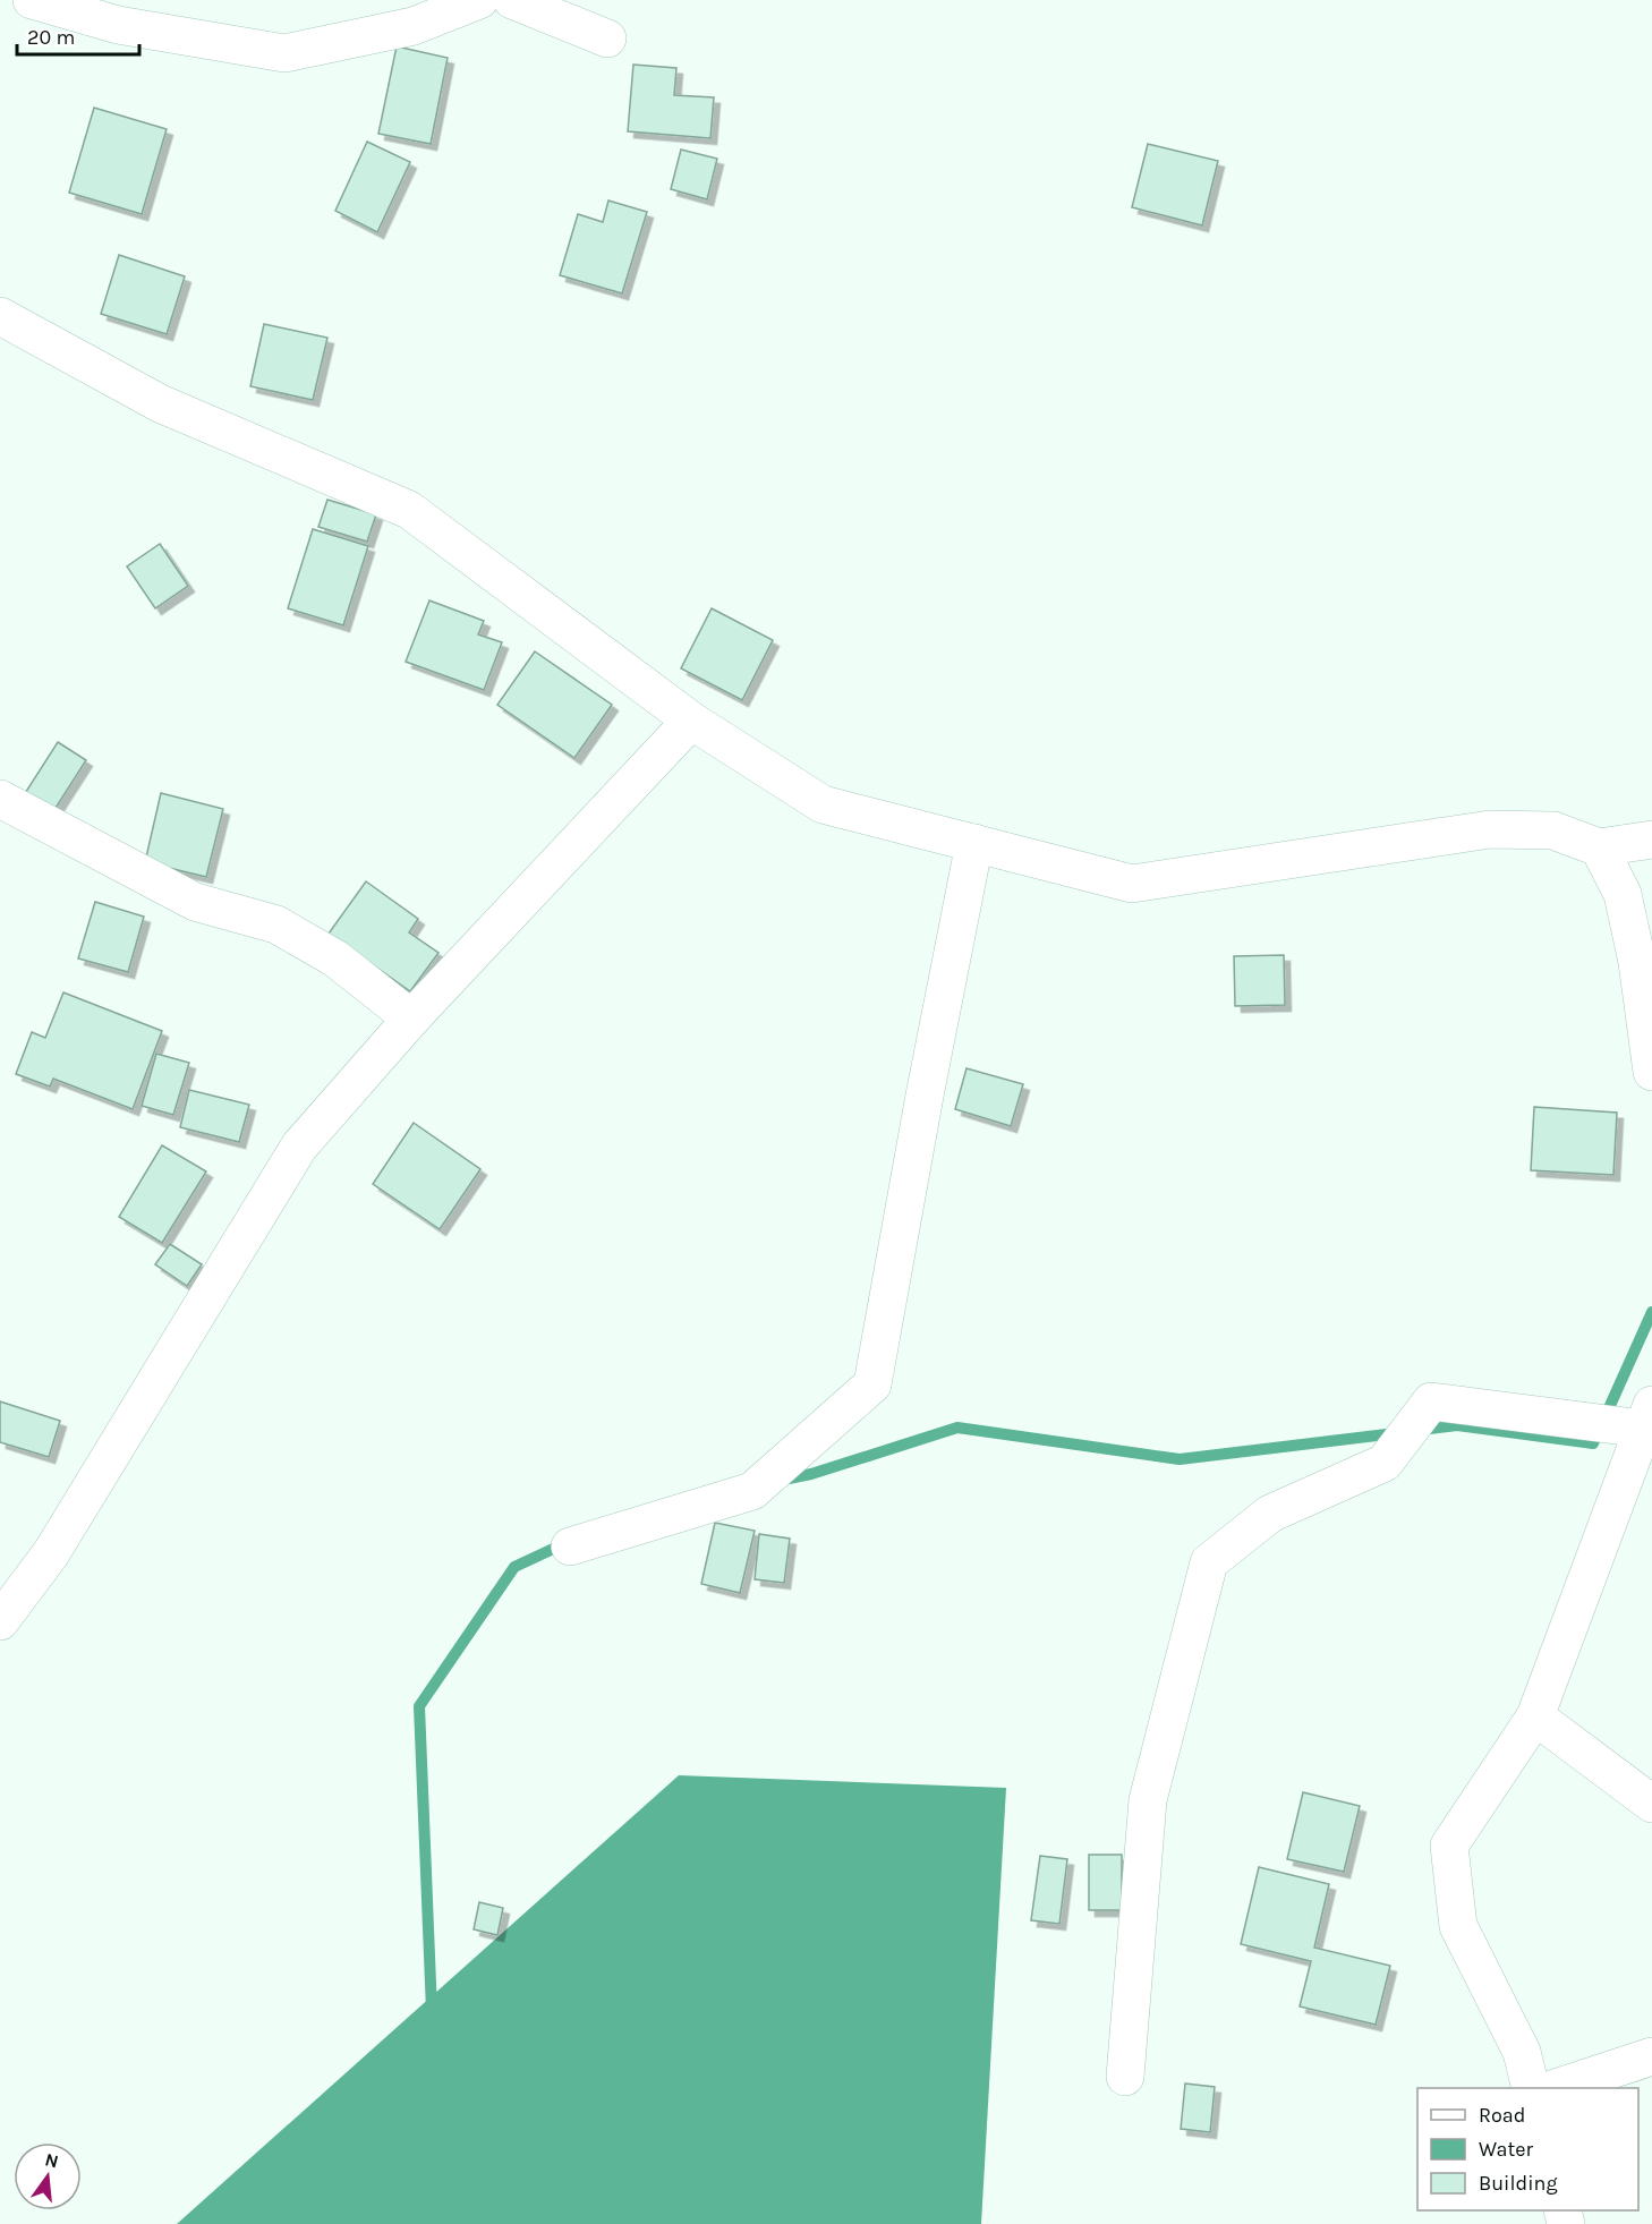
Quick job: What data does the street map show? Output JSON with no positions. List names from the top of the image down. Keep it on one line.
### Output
{"legend":["Road","Water","Building"],"scale_bar":"20 m","north":"top"}
